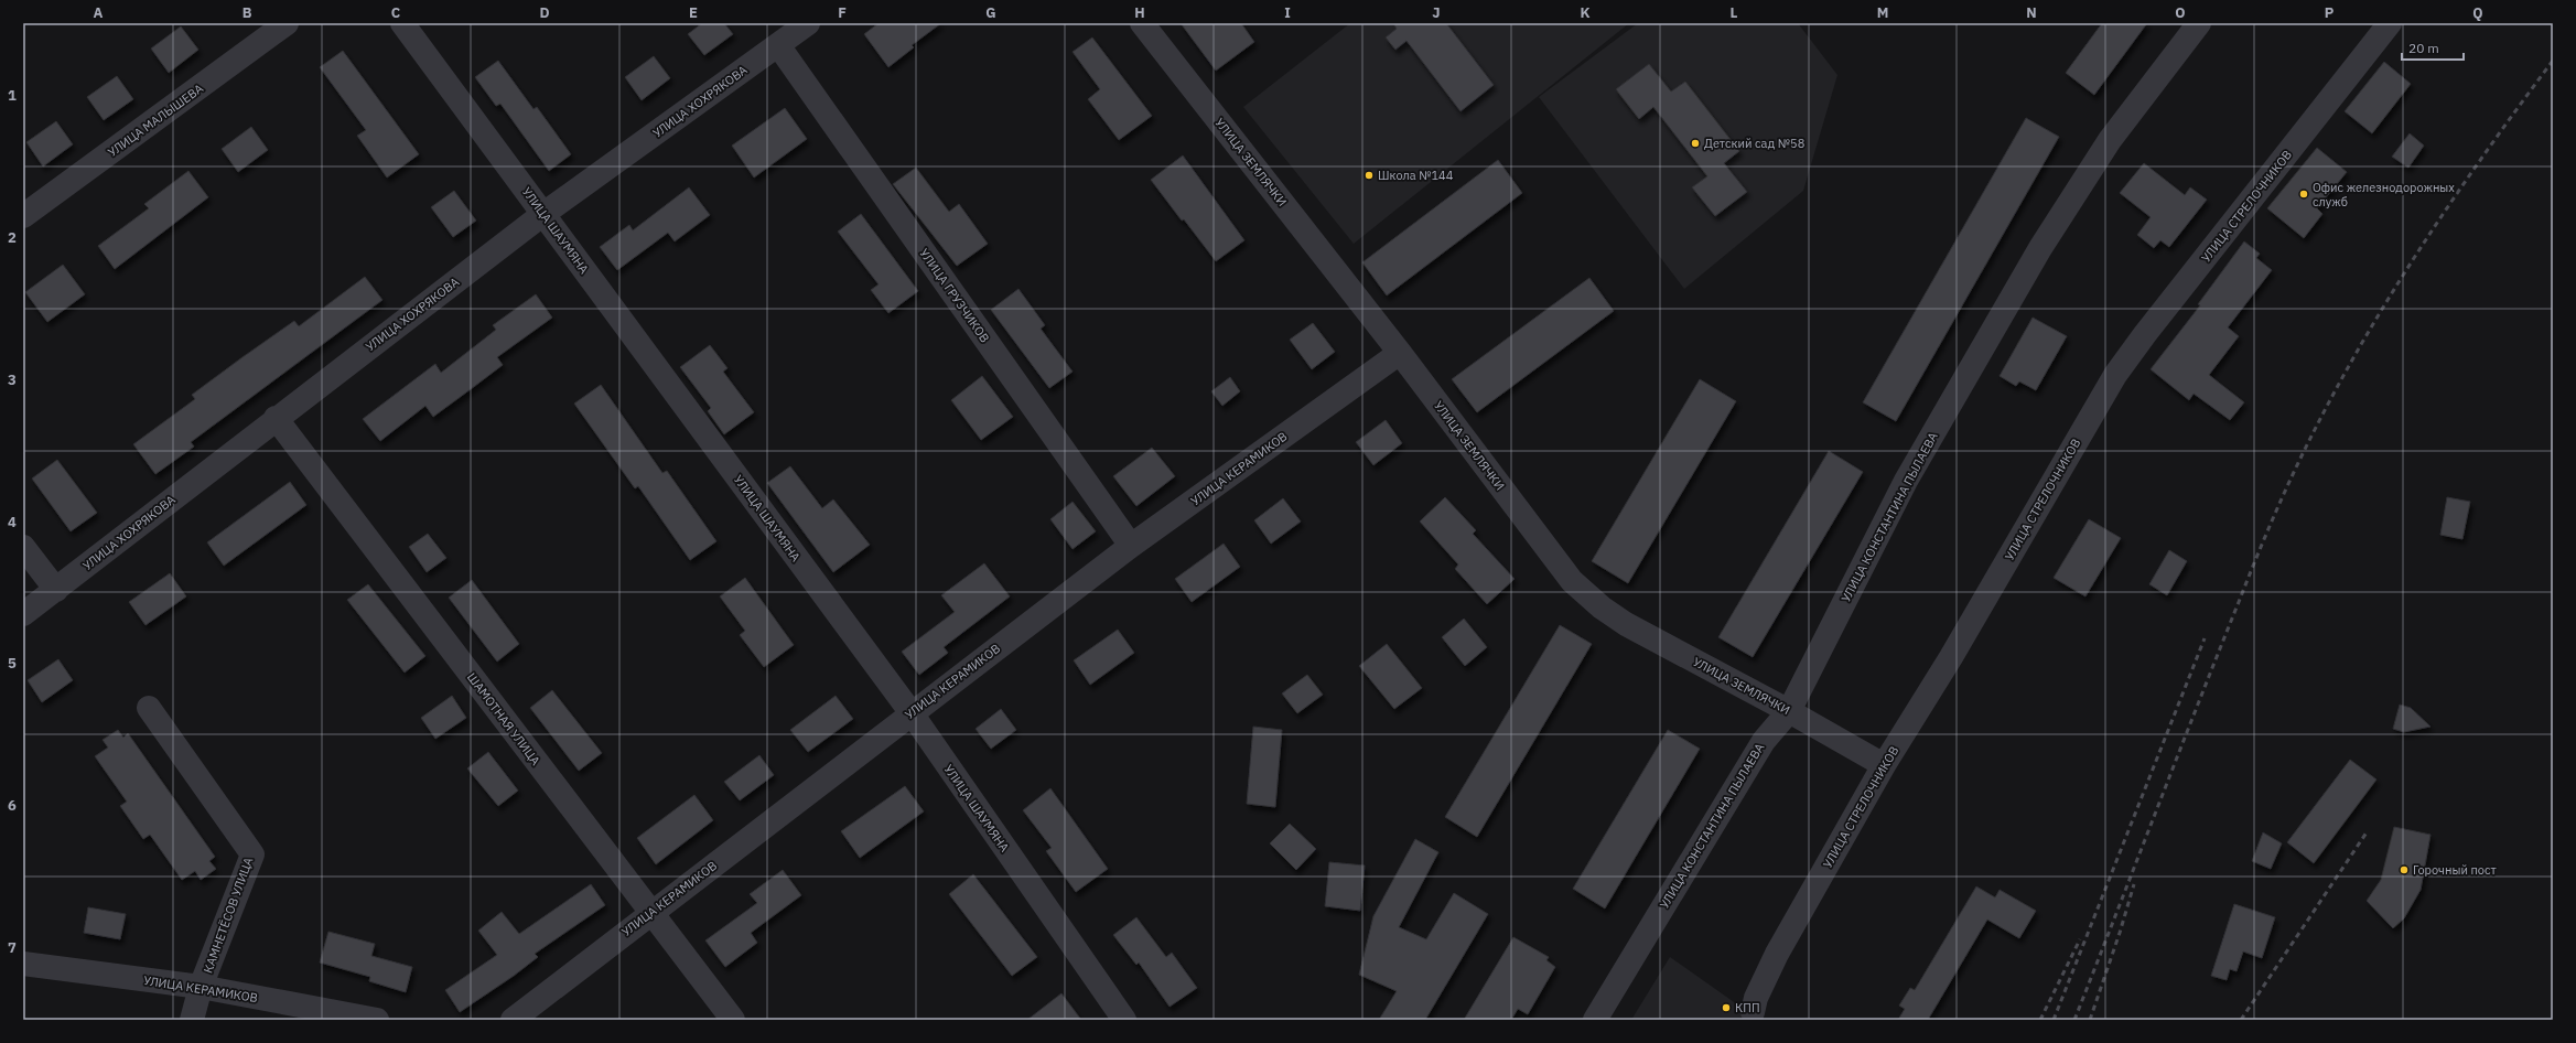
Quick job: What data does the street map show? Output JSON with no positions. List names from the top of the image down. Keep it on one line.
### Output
{"streets":{"street":["УЛИЦА ХОХРЯКОВА","УЛИЦА МАЛЫШЕВА","УЛИЦА ЗЕМЛЯЧКИ","УЛИЦА СТРЕЛОЧНИКОВ","УЛИЦА ШАУМЯНА","УЛИЦА ГРУЗЧИКОВ","УЛИЦА КЕРАМИКОВ","УЛИЦА КОНСТАНТИНА ПЫЛАЕВА","ШАМОТНАЯ УЛИЦА","КАМНЕТЁСОВ УЛИЦА"]},"crossings":[["УЛИЦА ХОХРЯКОВА","УЛИЦА ШАУМЯНА"],["УЛИЦА ХОХРЯКОВА","УЛИЦА ГРУЗЧИКОВ"],["УЛИЦА ХОХРЯКОВА","ШАМОТНАЯ УЛИЦА"],["УЛИЦА ЗЕМЛЯЧКИ","УЛИЦА СТРЕЛОЧНИКОВ"],["УЛИЦА ЗЕМЛЯЧКИ","УЛИЦА КЕРАМИКОВ"],["УЛИЦА ЗЕМЛЯЧКИ","УЛИЦА КОНСТАНТИНА ПЫЛАЕВА"],["УЛИЦА ШАУМЯНА","УЛИЦА КЕРАМИКОВ"],["УЛИЦА ГРУЗЧИКОВ","УЛИЦА КЕРАМИКОВ"],["УЛИЦА КЕРАМИКОВ","ШАМОТНАЯ УЛИЦА"],["УЛИЦА КЕРАМИКОВ","КАМНЕТЁСОВ УЛИЦА"]],"places":["Детский сад №58","Школа №144","Офис железнодорожных служб","Горочный пост","КПП"],"scale_bar":"20 m","grid":{"columns":["A","B","C","D","E","F","G","H","I","J","K","L","M","N","O","P","Q"],"rows":["1","2","3","4","5","6","7"]}}
